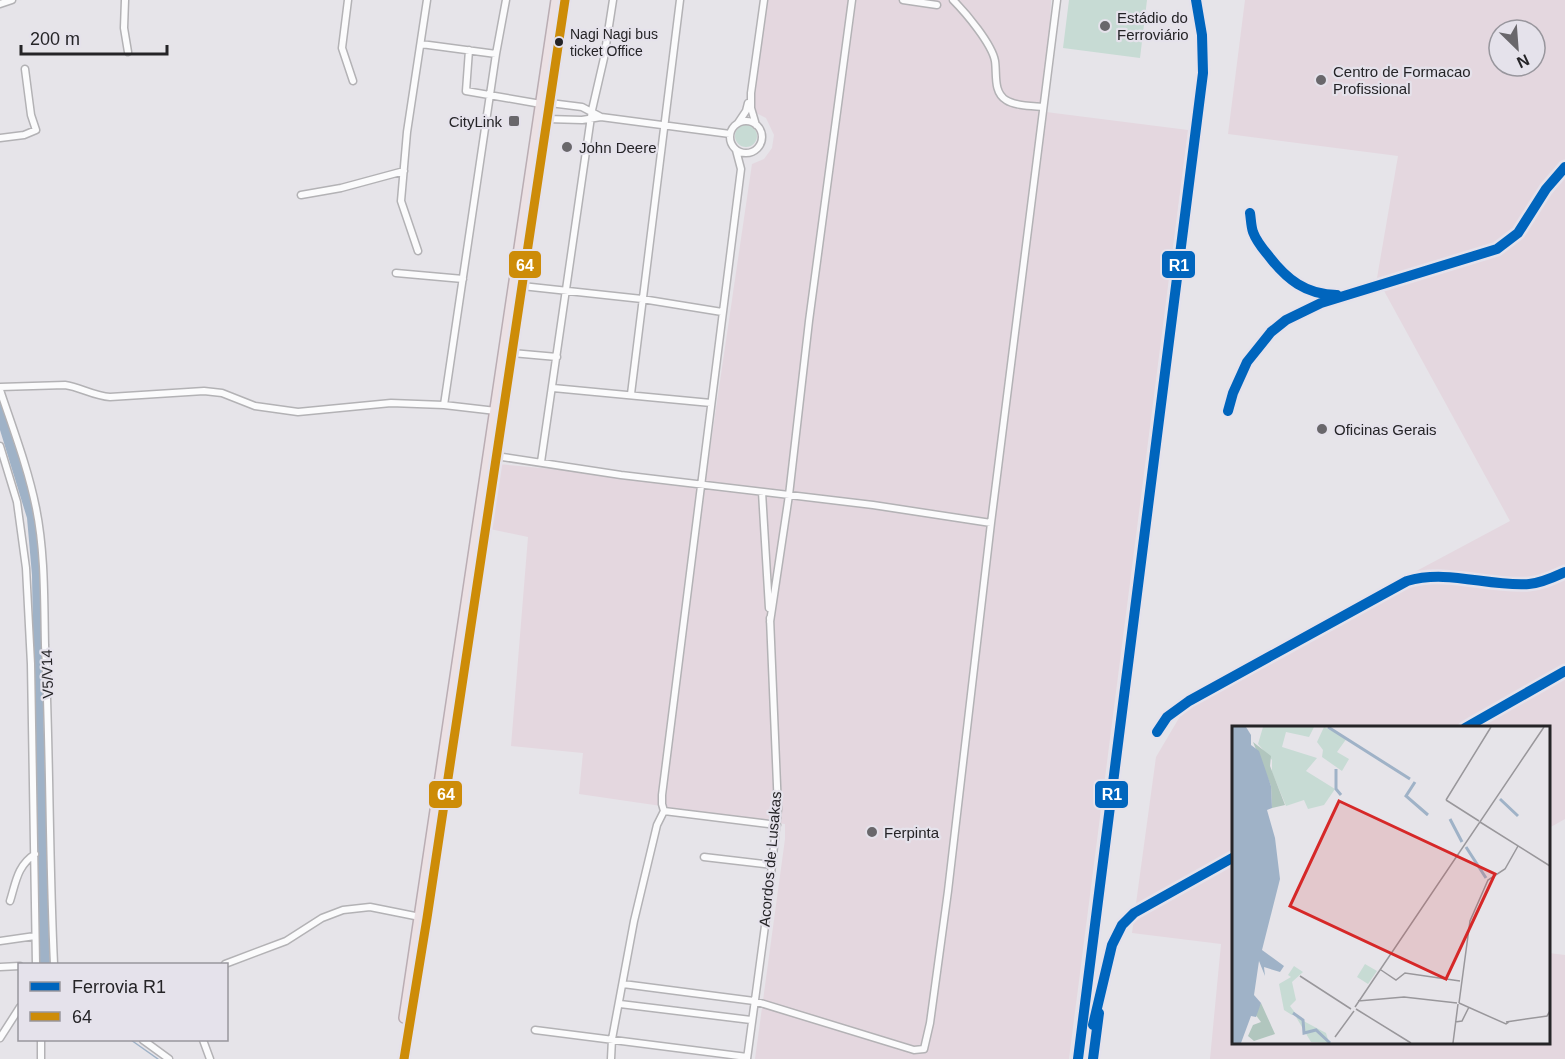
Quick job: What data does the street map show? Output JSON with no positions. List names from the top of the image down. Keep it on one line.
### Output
{"streets":{"street":["V5/V14","Acordos de Lusakas"]},"places":{"other":["Estádio do Ferroviário","Nagi Nagi bus ticket Office","Centro de Formacao Profissional","John Deere","Oficinas Gerais","Ferpinta"],"transit":["CityLink"]},"lines":["rail line R1","transit line 64"],"legend":["Ferrovia R1","64"],"scale_bar":"200 m","north":"bottom right"}
